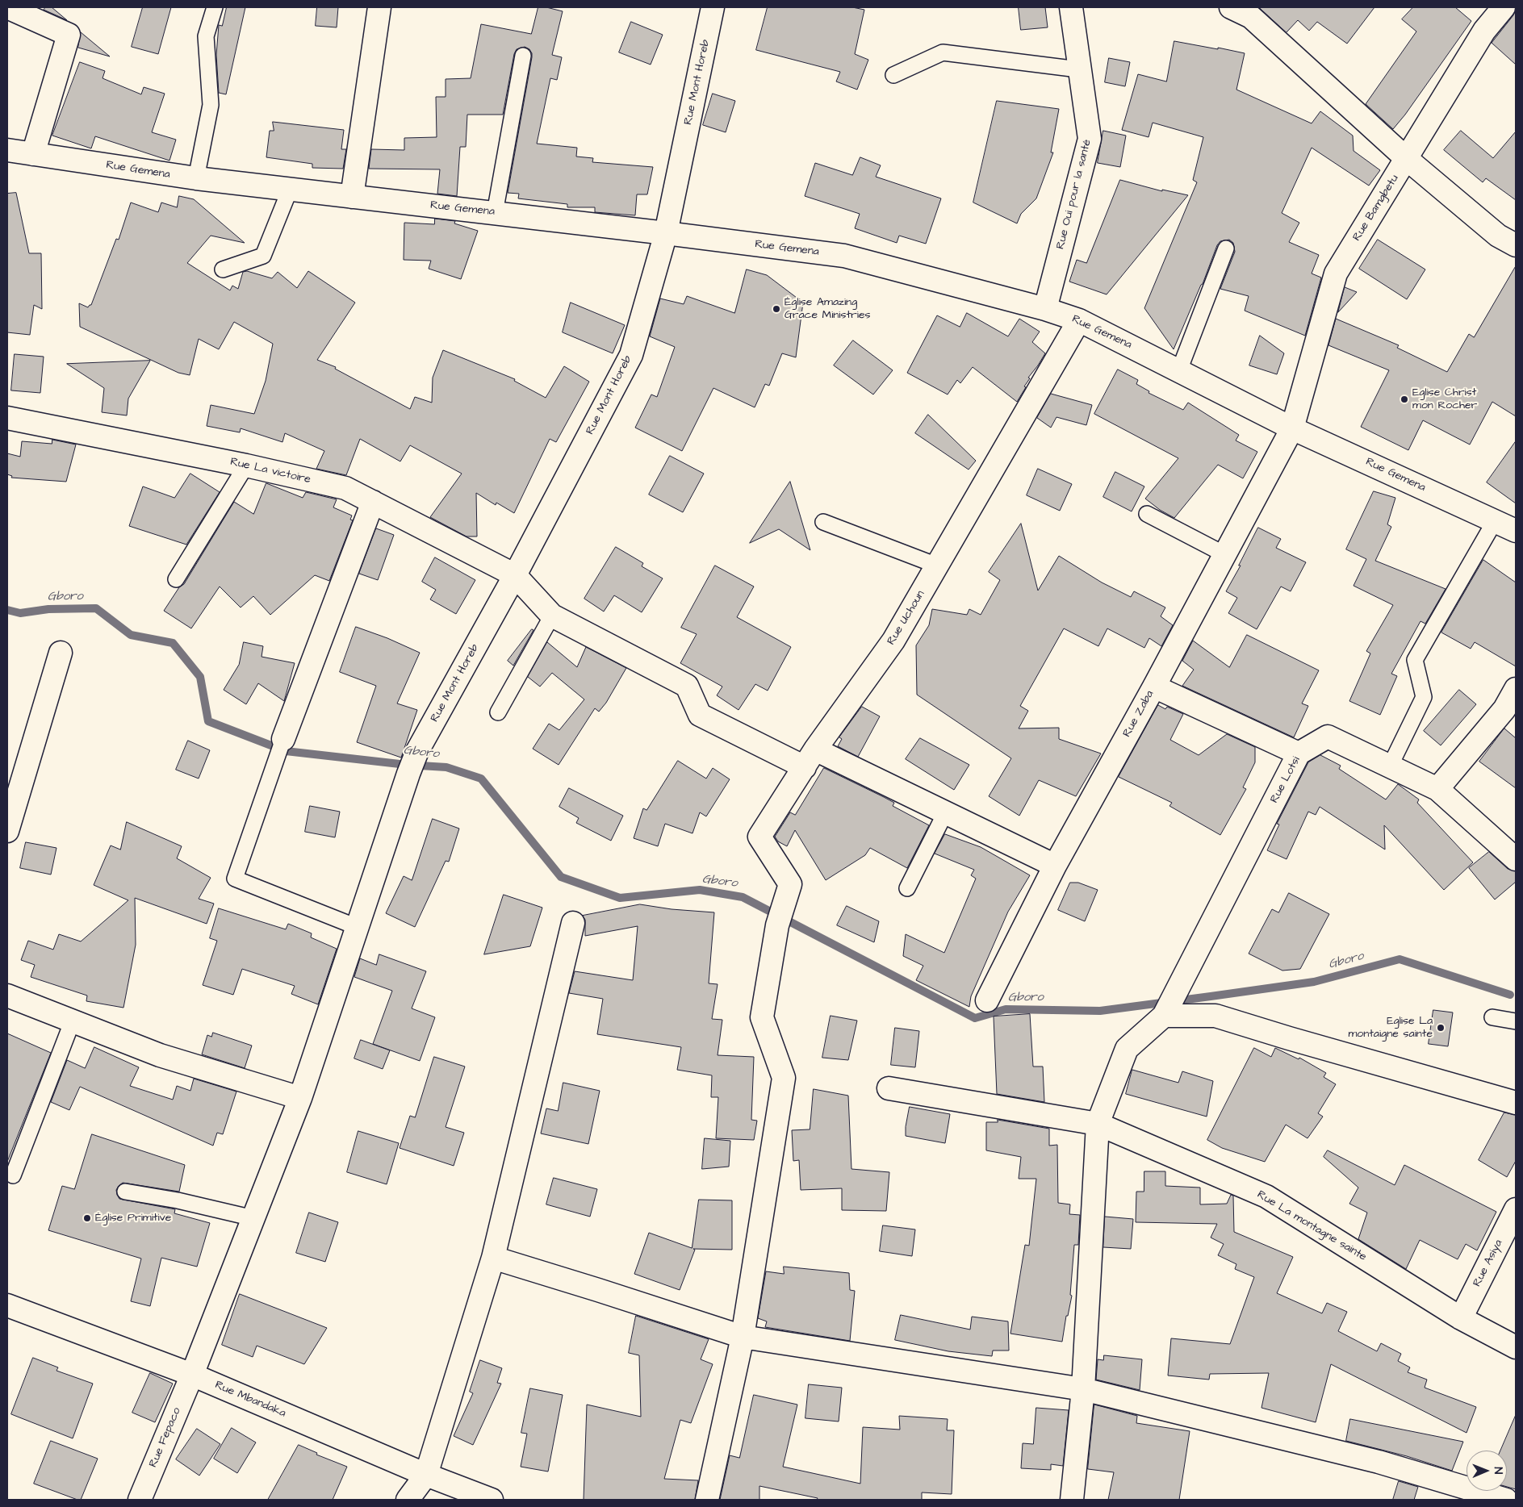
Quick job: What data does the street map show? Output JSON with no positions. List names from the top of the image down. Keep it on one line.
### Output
{"streets":{"street":["Rue Mont Horeb","Rue Gemena","Rue Oui pour la santé","Rue Bamgbetu","Rue La victoire","Rue Uchoun","Rue Zaba","Rue Lotsi","Rue La montagne sainte","Rue Asiya","Rue Mbandaka","Rue Fepaco"]},"crossings":[["Rue Mont Horeb","Rue Gemena"],["Rue Mont Horeb","Rue La victoire"],["Rue Mont Horeb","Rue Fepaco"],["Rue Gemena","Rue Oui pour la santé"],["Rue Gemena","Rue Bamgbetu"],["Rue Gemena","Rue Uchoun"],["Rue Gemena","Rue Zaba"],["Rue Bamgbetu","Rue Zaba"],["Rue La montagne sainte","Rue Asiya"],["Rue Mbandaka","Rue Fepaco"]],"water":["Gboro"],"places":["Église Amazing Grace Ministries","Eglise Christ mon Rocher","Eglise La montaigne sainte","Église Primitive"],"north":"right"}
